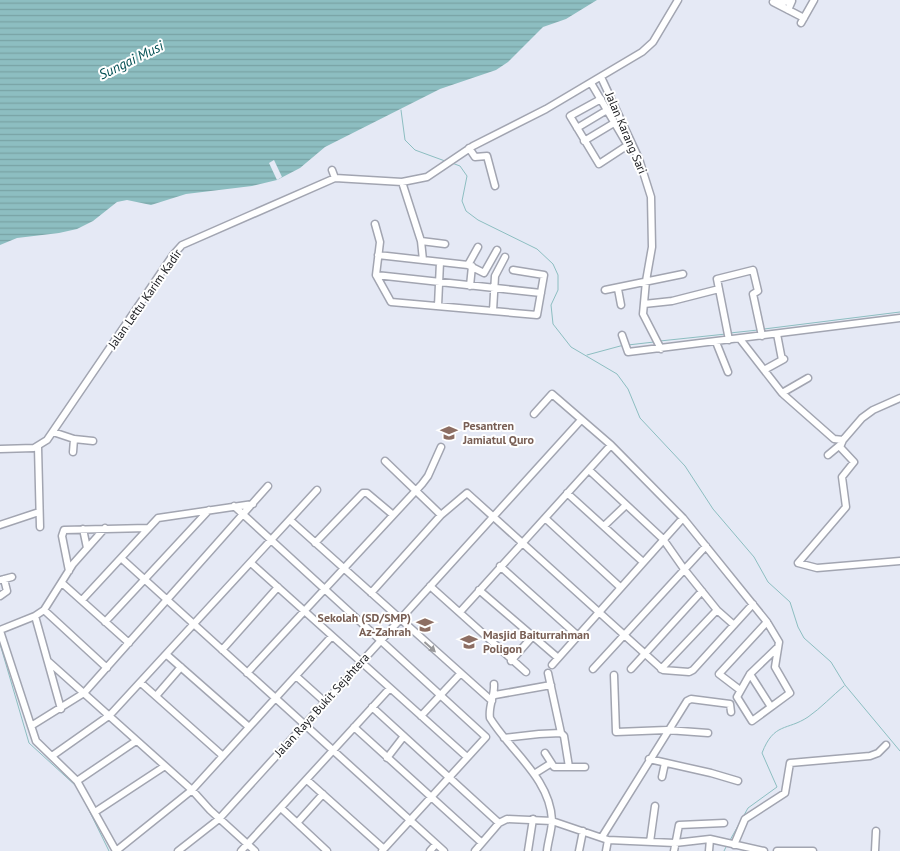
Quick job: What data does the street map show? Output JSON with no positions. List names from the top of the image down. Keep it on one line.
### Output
{"streets":{"street":["Jalan Karang Sari","Jalan Lettu Karim Kadir","Jalan Raya Bukit Sejahtera"]},"crossings":[["Jalan Karang Sari","Jalan Lettu Karim Kadir"]],"water":["Sungai Musi"],"places":{"school or university":["Pesantren Jamiatul Quro","Sekolah (SD/SMP) Az-Zahrah","Masjid Baiturrahman Poligon"]}}
